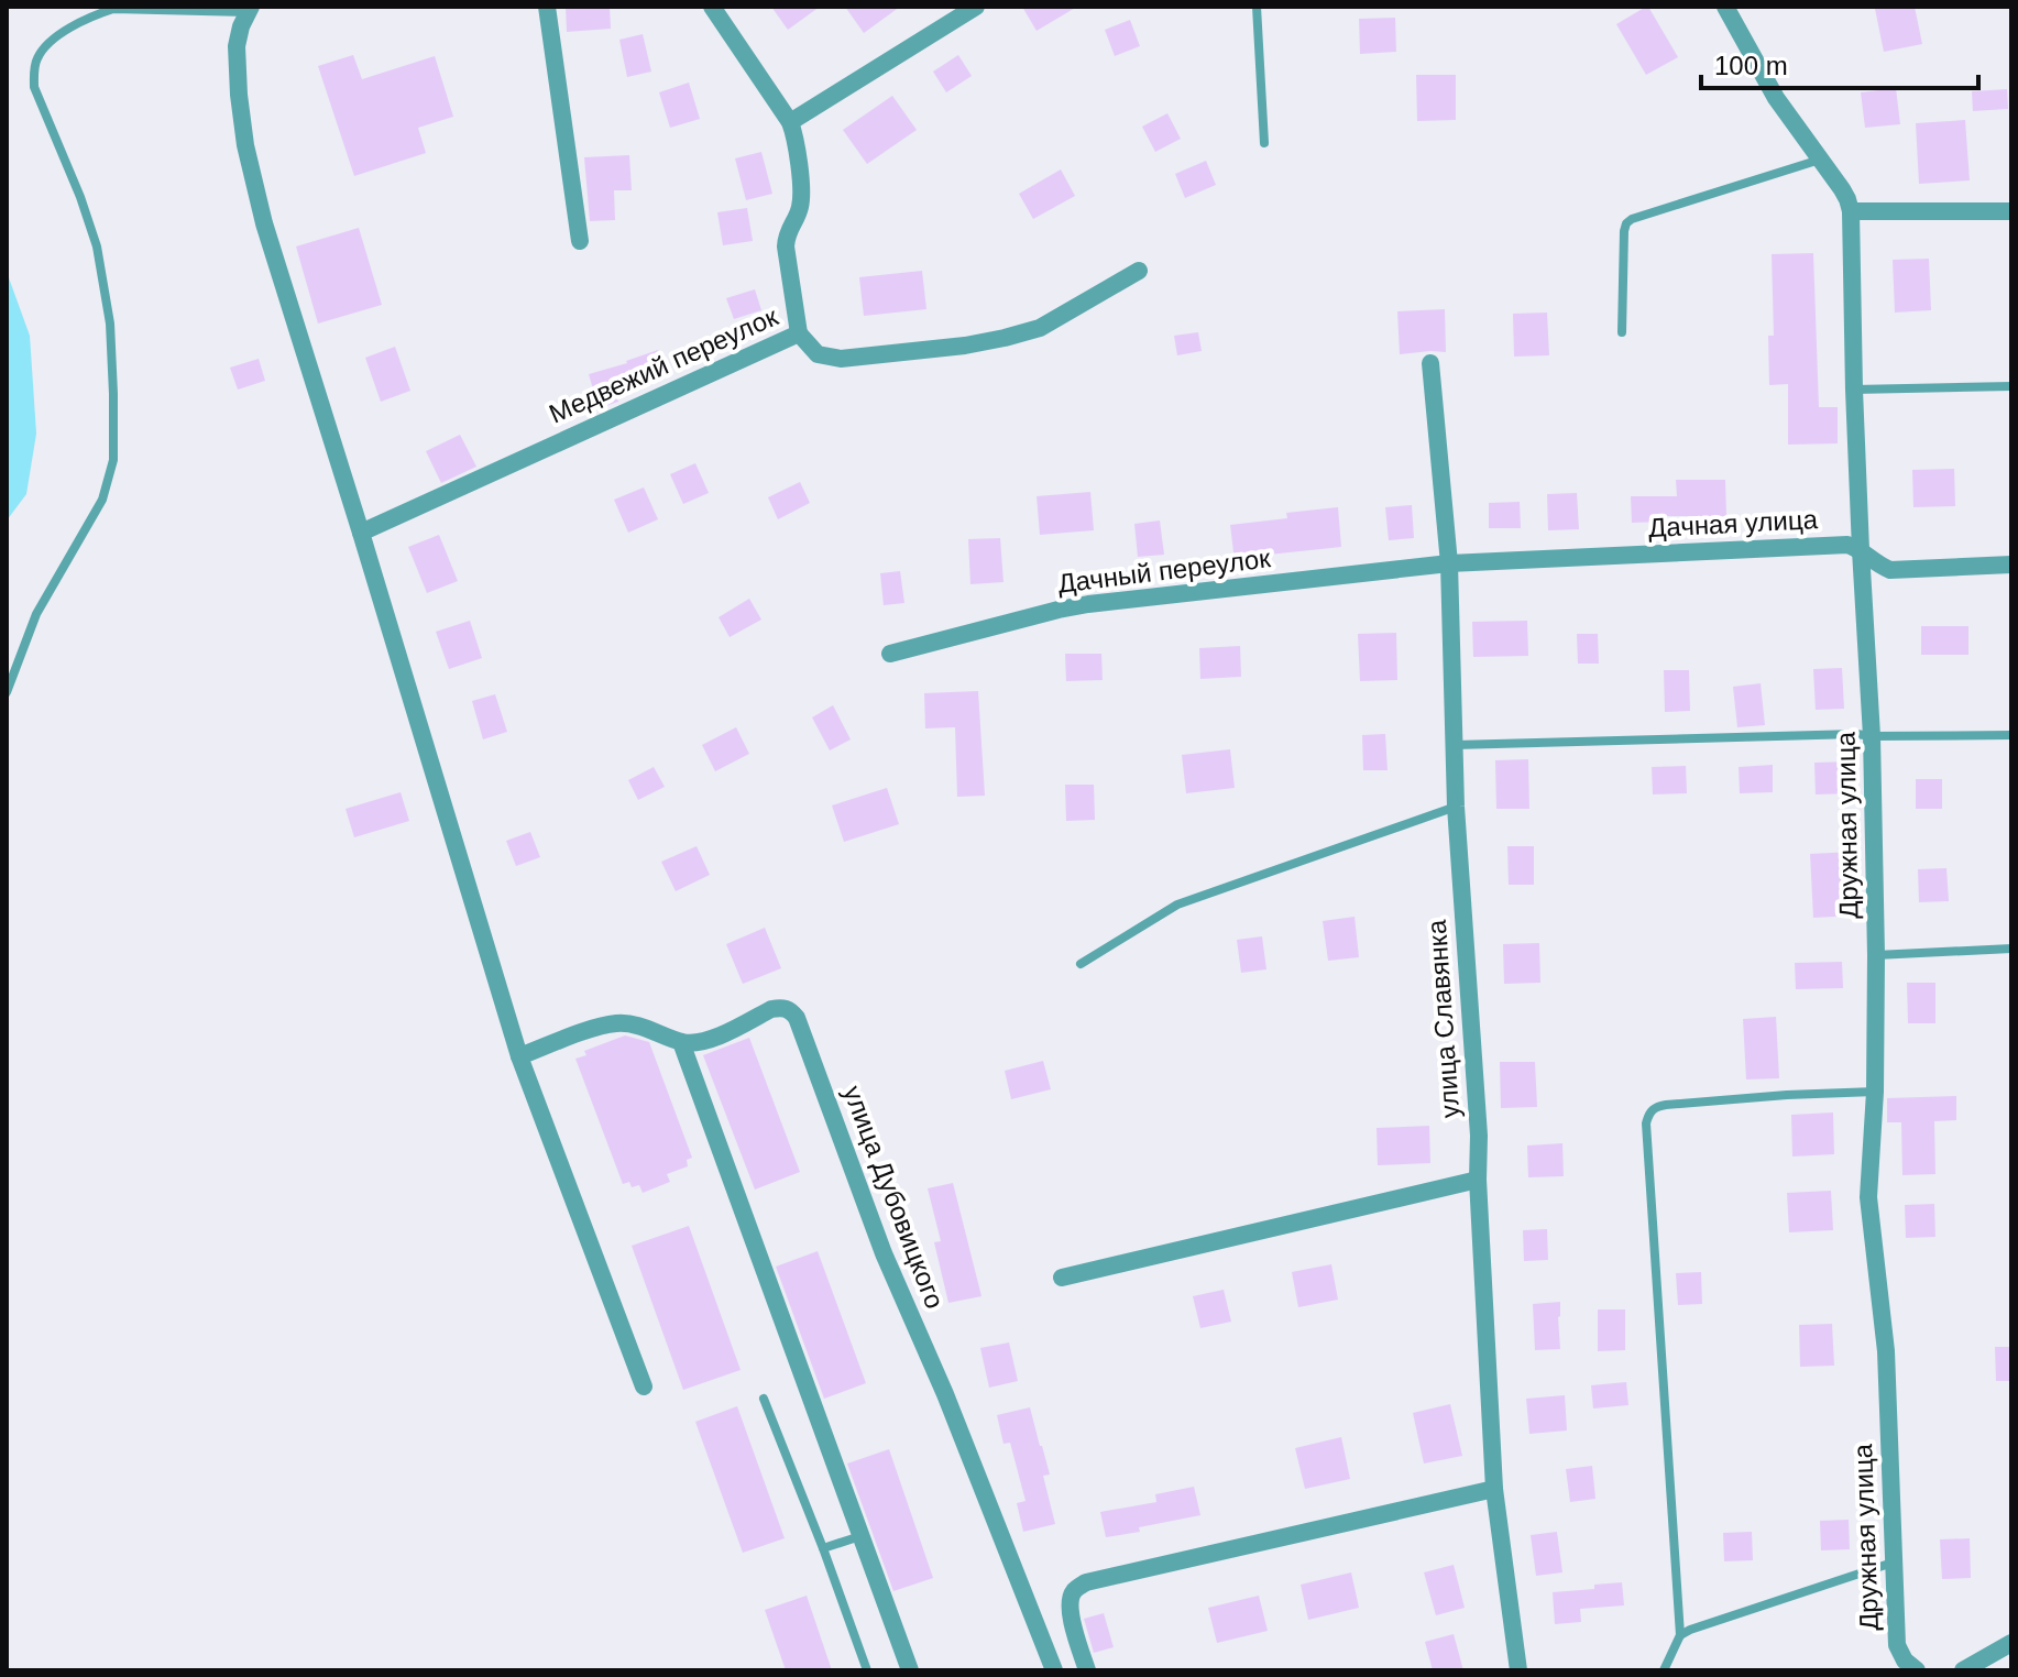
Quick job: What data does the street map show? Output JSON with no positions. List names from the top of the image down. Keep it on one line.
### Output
{"streets":{"street":["Медвежий переулок","Дачная улица","Дачный переулок","Дружная улица","улица Славянка","улица Дубовицкого"]},"crossings":[["Дачная улица","Дачный переулок"],["Дачная улица","Дружная улица"],["Дачная улица","улица Славянка"],["Дачный переулок","улица Славянка"]],"scale_bar":"100 m"}
